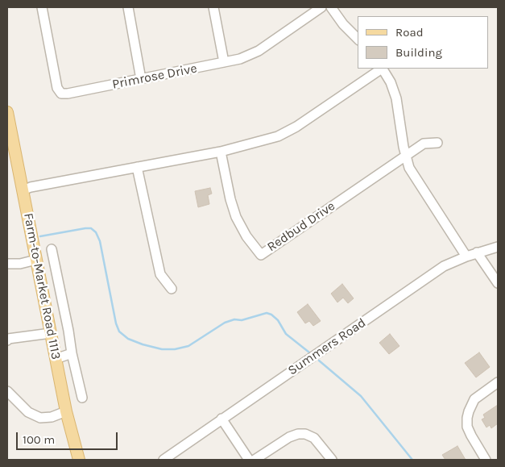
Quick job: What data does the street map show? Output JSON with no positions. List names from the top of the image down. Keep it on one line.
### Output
{"streets":{"main road":["Farm-to-Market Road 1113"],"street":["Primrose Drive","Redbud Drive","Summers Road"]},"legend":["Road","Building"],"scale_bar":"100 m"}
